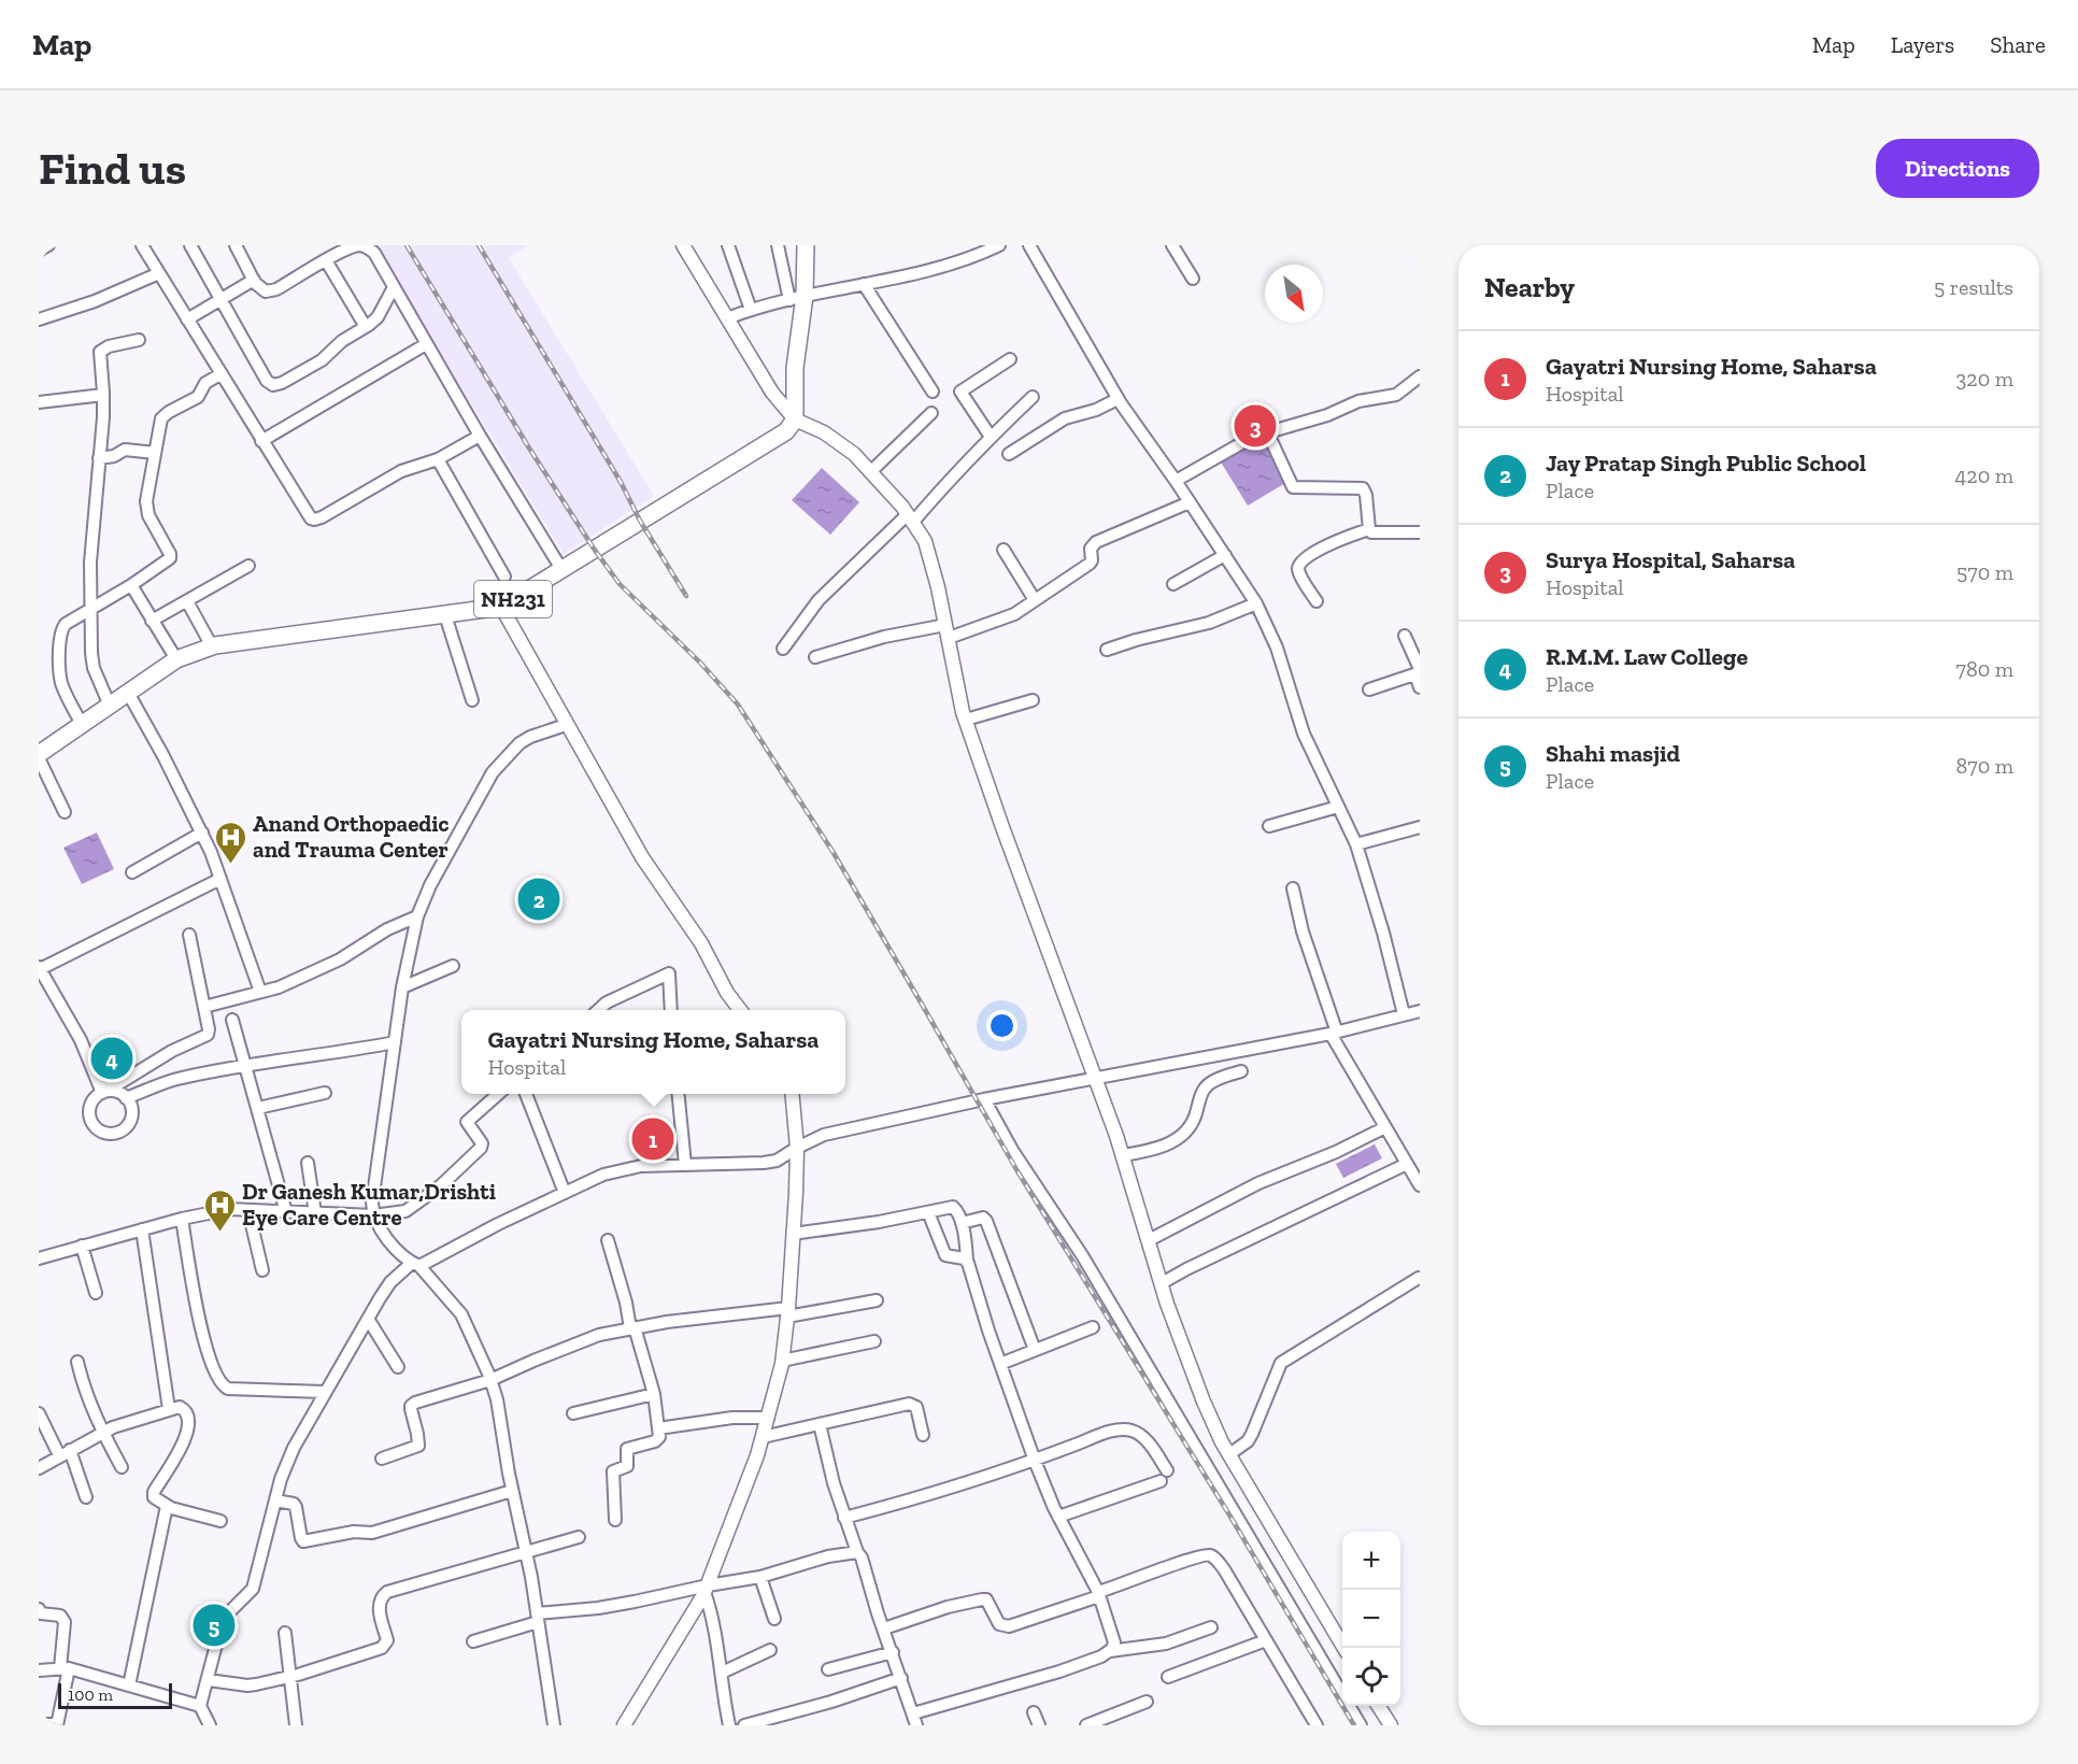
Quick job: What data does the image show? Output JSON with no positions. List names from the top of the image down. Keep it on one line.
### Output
{"streets":{"highway":["NH231"]},"places":{"hospital":["Anand Orthopaedic and Trauma Center","Dr Ganesh Kumar,Drishti Eye Care Centre"]},"scale_bar":"100 m","north":"bottom right","page":{"header":"Map","nav":["Map","Layers","Share"],"buttons":"Directions","title":"Find us","heading":["Nearby","5 results"],"list":[{"mark":"1","name":"Gayatri Nursing Home, Saharsa","note":"Hospital","value":"320 m"},{"mark":"2","name":"Jay Pratap Singh Public School","note":"Place","value":"420 m"},{"mark":"3","name":"Surya Hospital, Saharsa","note":"Hospital","value":"570 m"},{"mark":"4","name":"R.M.M. Law College","note":"Place","value":"780 m"},{"mark":"5","name":"Shahi masjid","note":"Place","value":"870 m"}],"pins":["3","2","4","1","5"],"popup":["Gayatri Nursing Home, Saharsa","Hospital"],"map_buttons":["+","−"],"scale":"100 m"}}
